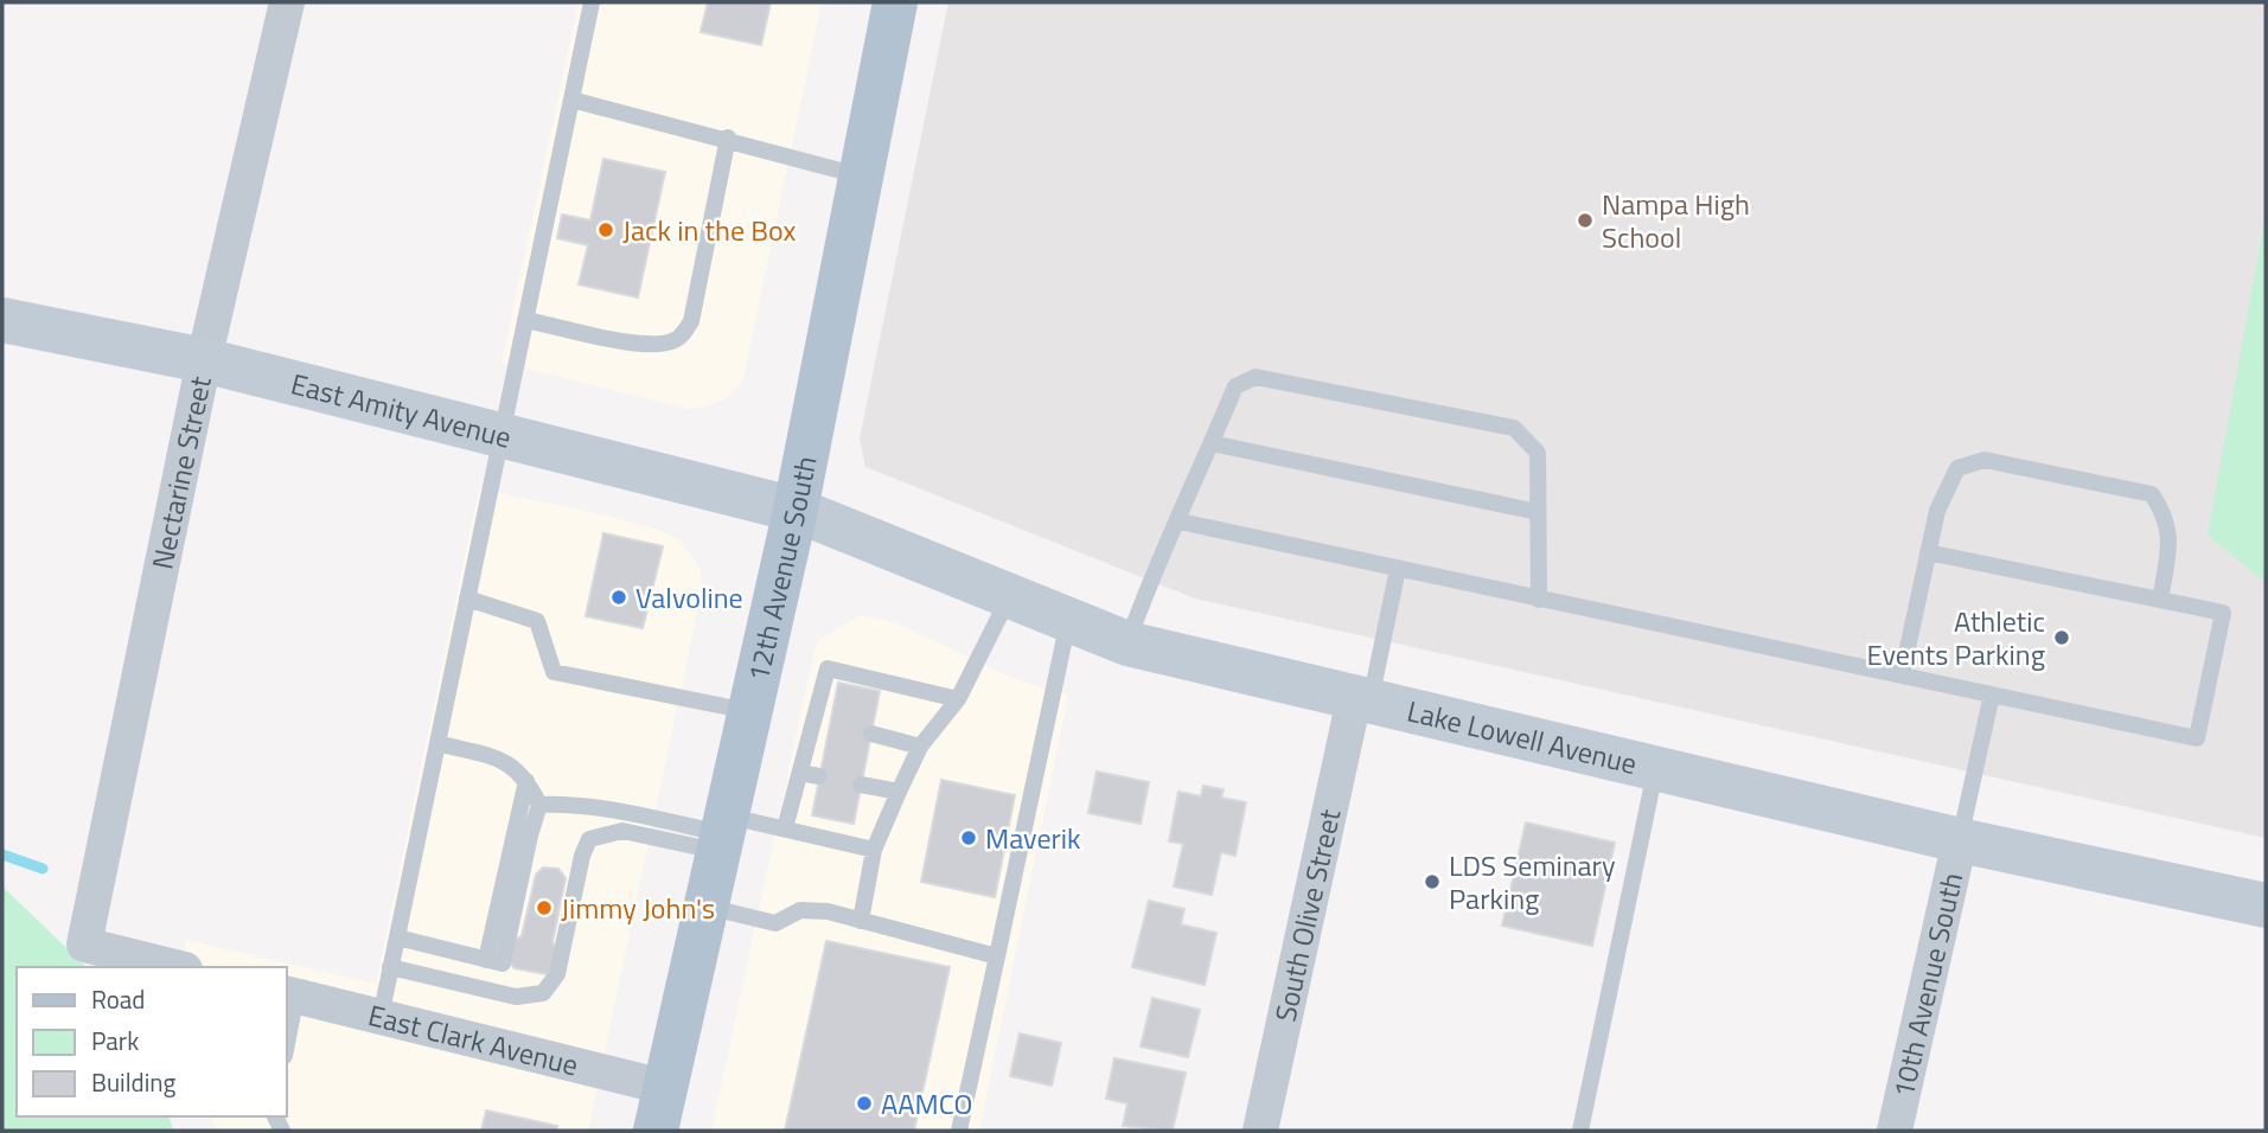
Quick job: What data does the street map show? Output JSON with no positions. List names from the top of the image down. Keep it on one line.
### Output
{"streets":{"main road":["East Amity Avenue","12th Avenue South","Lake Lowell Avenue"],"street":["Nectarine Street","South Olive Street","10th Avenue South","East Clark Avenue"]},"crossings":[["East Amity Avenue","Nectarine Street"],["East Amity Avenue","12th Avenue South"],["East Amity Avenue","Lake Lowell Avenue"],["12th Avenue South","Lake Lowell Avenue"],["12th Avenue South","East Clark Avenue"],["Lake Lowell Avenue","South Olive Street"],["Lake Lowell Avenue","10th Avenue South"]],"places":["Nampa High School","Jack in the Box","Valvoline","Athletic Events Parking","Maverik","LDS Seminary Parking","Jimmy John's","AAMCO"],"legend":["Road","Park","Building"]}
